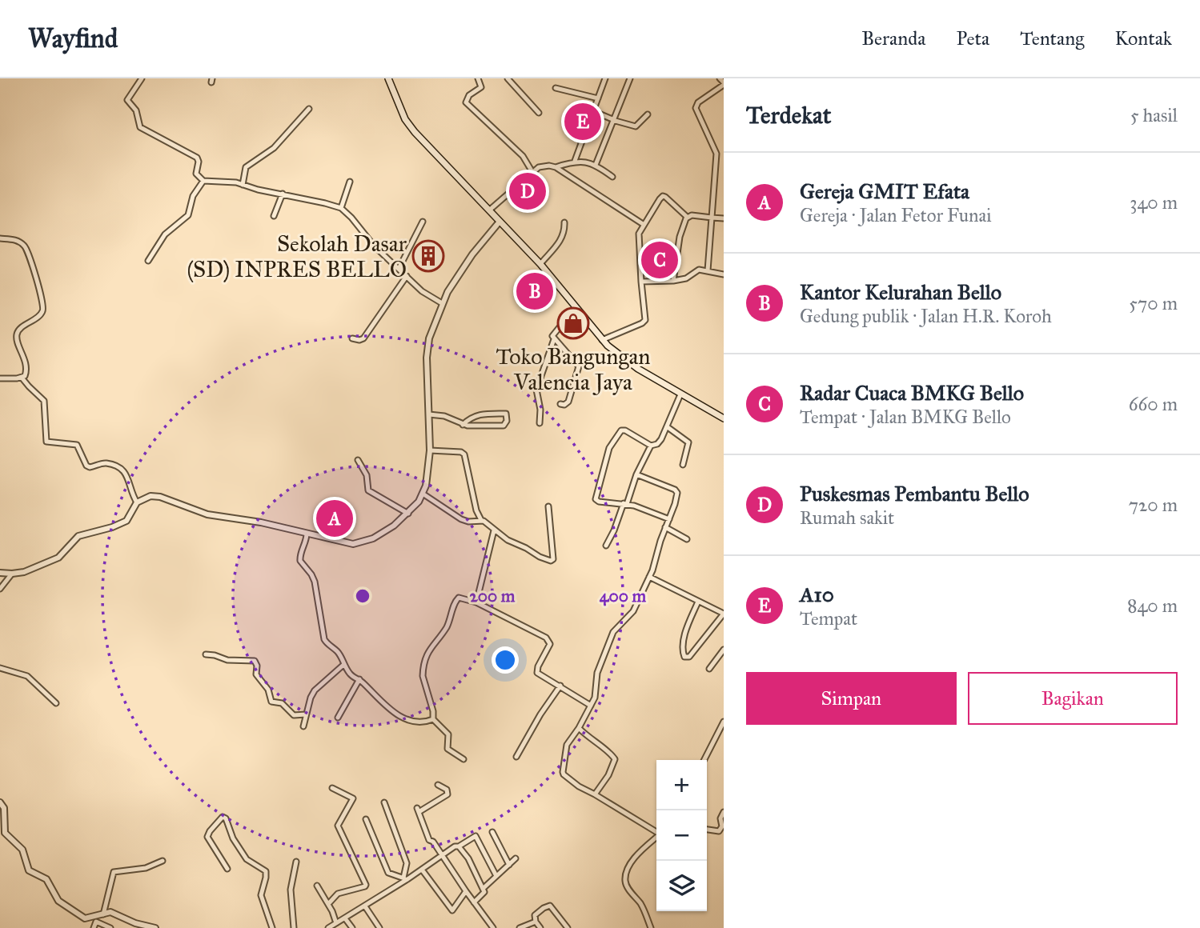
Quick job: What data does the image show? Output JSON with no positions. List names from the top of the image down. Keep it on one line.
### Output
{"places":{"building":["Sekolah Dasar (SD) INPRES BELLO"],"shop":["Toko Bangungan Valencia Jaya"]},"page":{"header":"Wayfind","nav":["Beranda","Peta","Tentang","Kontak"],"heading":["Terdekat","5 hasil"],"pins":["E","D","C","B","A"],"list":[{"mark":"A","name":"Gereja GMIT Efata","note":"Gereja · Jalan Fetor Funai","value":"340 m"},{"mark":"B","name":"Kantor Kelurahan Bello","note":"Gedung publik · Jalan H.R. Koroh","value":"570 m"},{"mark":"C","name":"Radar Cuaca BMKG Bello","note":"Tempat · Jalan BMKG Bello","value":"660 m"},{"mark":"D","name":"Puskesmas Pembantu Bello","note":"Rumah sakit","value":"720 m"},{"mark":"E","name":"A10","note":"Tempat","value":"840 m"}],"buttons":["Simpan","Bagikan"],"map_buttons":["+","−"]},"rings":["200 m","400 m"]}
